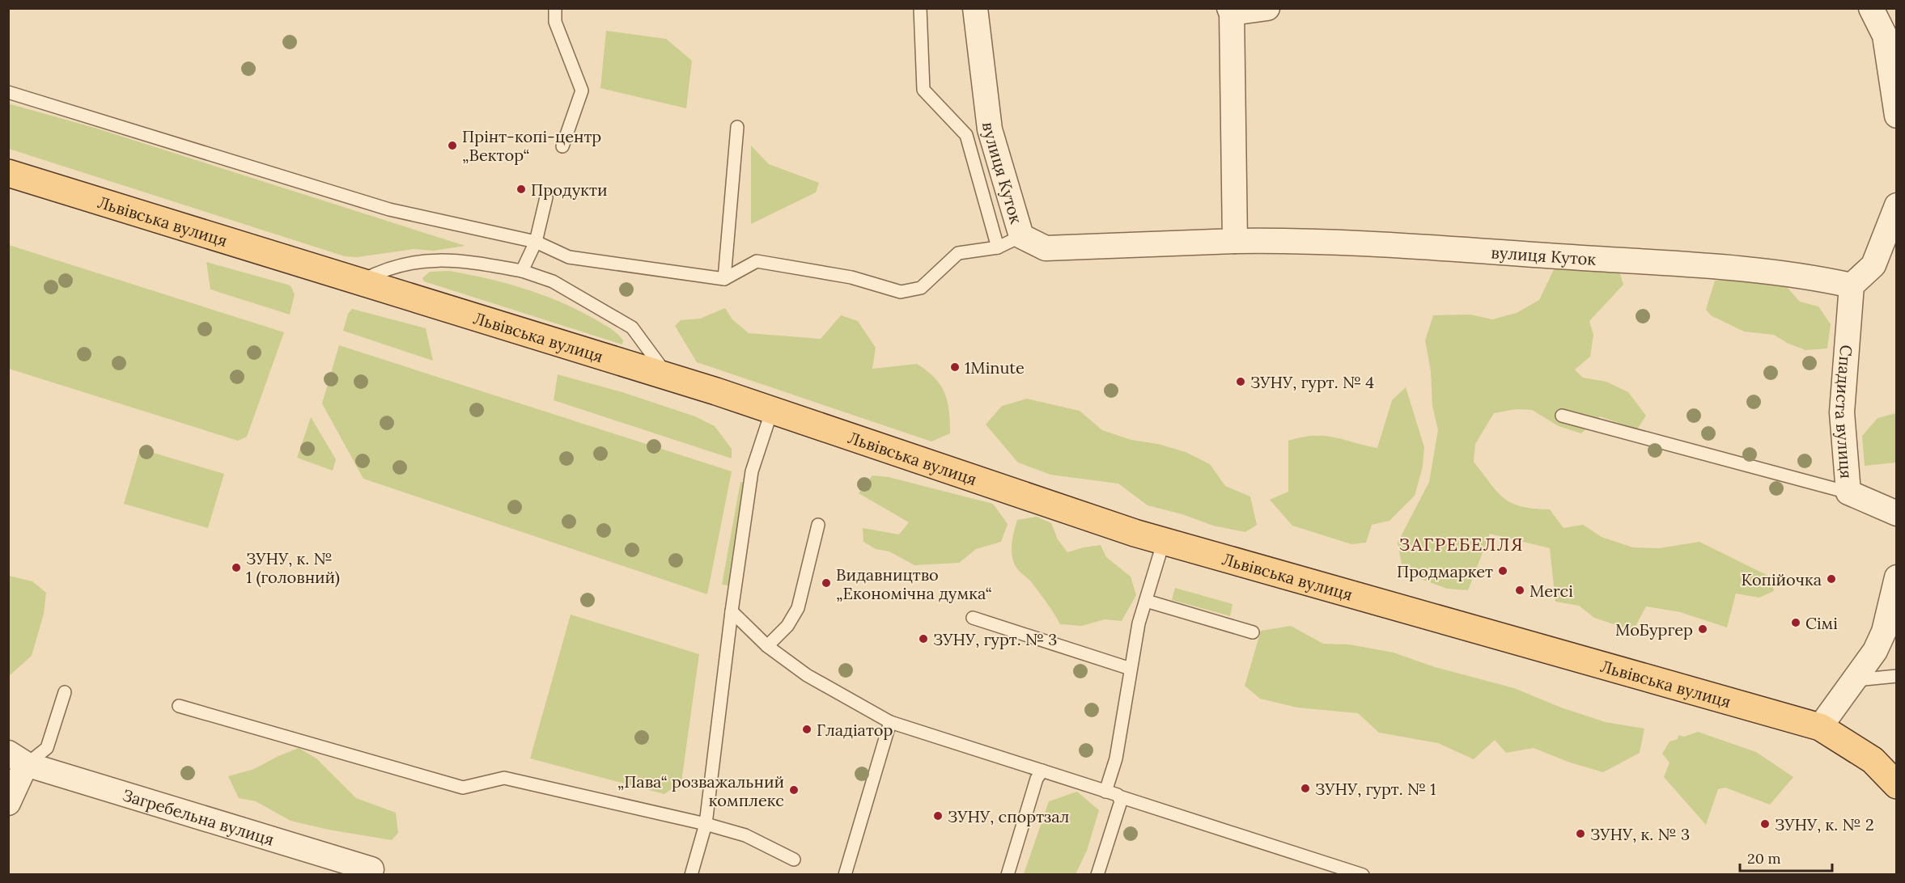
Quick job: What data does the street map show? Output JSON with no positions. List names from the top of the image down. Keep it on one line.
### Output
{"streets":{"main road":["Львівська вулиця"],"street":["вулиця Куток","Спадиста вулиця","Загребельна вулиця"]},"crossings":[["вулиця Куток","Спадиста вулиця"]],"districts":["ЗАГРЕБЕЛЛЯ"],"places":["Прінт-копі-центр „Вектор“","Продукти","1Minute","ЗУНУ, гурт. № 4","ЗУНУ, к. № 1 (головний)","Продмаркет","Копійочка","Видавництво „Економічна думка“","Merci","Сімі","МоБургер","ЗУНУ, гурт. № 3","Гладіатор","ЗУНУ, гурт. № 1","„Пава“ розважальний комплекс","ЗУНУ, спортзал","ЗУНУ, к. № 2","ЗУНУ, к. № 3"],"scale_bar":"20 m"}
